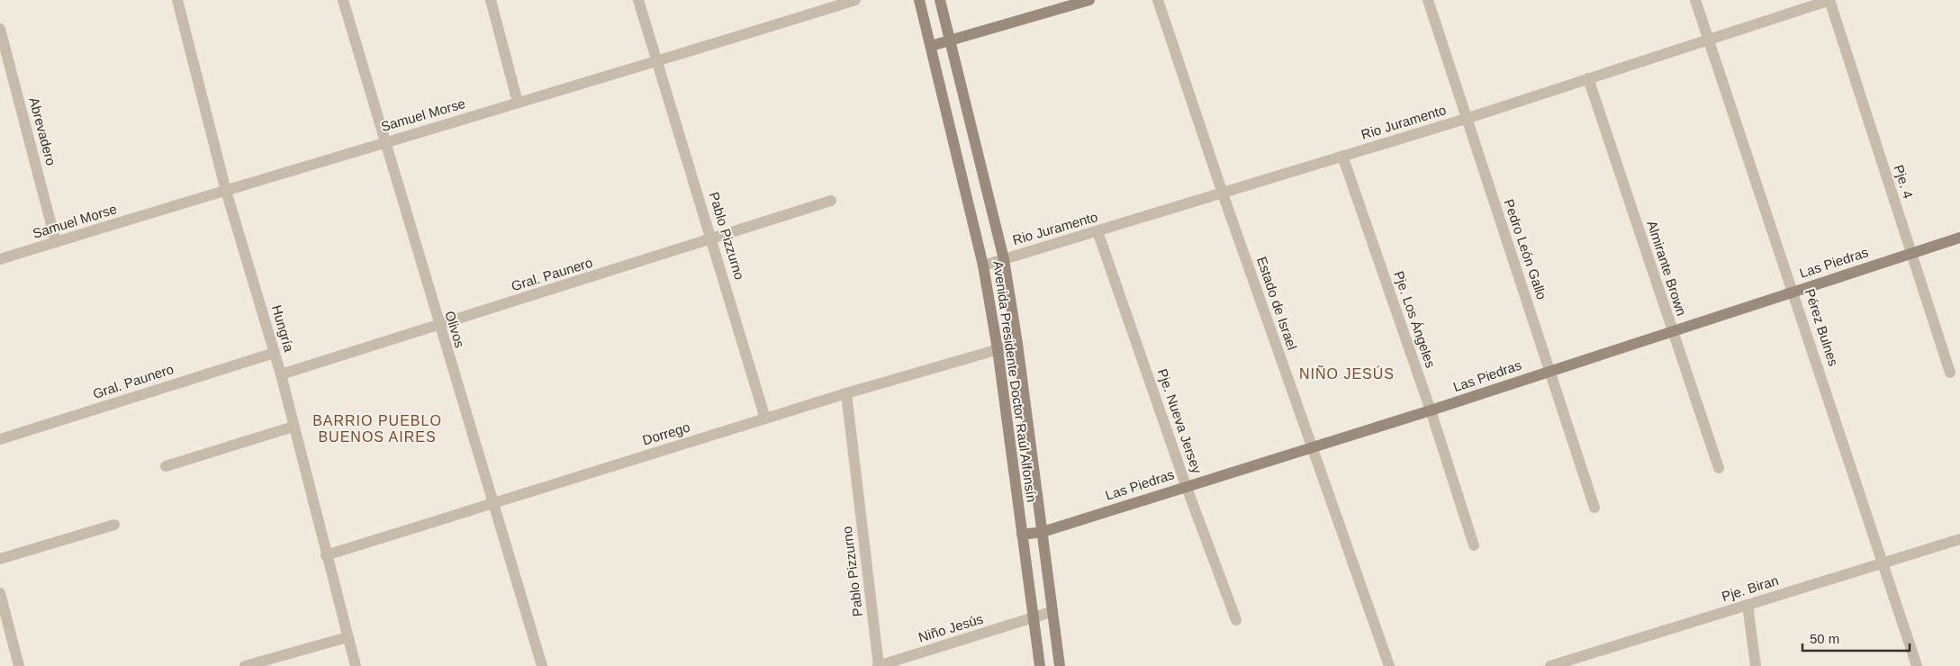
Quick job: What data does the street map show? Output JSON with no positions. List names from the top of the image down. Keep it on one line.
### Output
{"streets":{"main road":["Las Piedras","Avenida Presidente Doctor Raúl Alfonsín"],"street":["Samuel Morse","Rio Juramento","Abrevadero","Pje. 4","Pablo Pizzurno","Pedro León Gallo","Almirante Brown","Gral. Paunero","Estado de Israel","Pje. Los Ángeles","Pérez Bulnes","Hungría","Olivos","Pje. Nueva Jersey","Dorrego","Pje. Biran","Niño Jesús"]},"crossings":[["Samuel Morse","Abrevadero"],["Samuel Morse","Pablo Pizzurno"],["Samuel Morse","Hungría"],["Samuel Morse","Olivos"],["Rio Juramento","Pje. 4"],["Rio Juramento","Pedro León Gallo"],["Rio Juramento","Almirante Brown"],["Rio Juramento","Estado de Israel"],["Rio Juramento","Pje. Los Ángeles"],["Rio Juramento","Pérez Bulnes"],["Rio Juramento","Avenida Presidente Doctor Raúl Alfonsín"],["Rio Juramento","Pje. Nueva Jersey"],["Pje. 4","Las Piedras"],["Pablo Pizzurno","Gral. Paunero"],["Pablo Pizzurno","Dorrego"],["Pablo Pizzurno","Niño Jesús"],["Pedro León Gallo","Las Piedras"],["Las Piedras","Almirante Brown"],["Las Piedras","Estado de Israel"],["Las Piedras","Pje. Los Ángeles"],["Las Piedras","Pérez Bulnes"],["Las Piedras","Avenida Presidente Doctor Raúl Alfonsín"],["Las Piedras","Pje. Nueva Jersey"],["Gral. Paunero","Hungría"],["Gral. Paunero","Olivos"],["Pérez Bulnes","Pje. Biran"],["Hungría","Dorrego"],["Olivos","Dorrego"],["Avenida Presidente Doctor Raúl Alfonsín","Dorrego"],["Avenida Presidente Doctor Raúl Alfonsín","Niño Jesús"]],"districts":["NIÑO JESÚS","BARRIO PUEBLO BUENOS AIRES"],"scale_bar":"50 m"}
